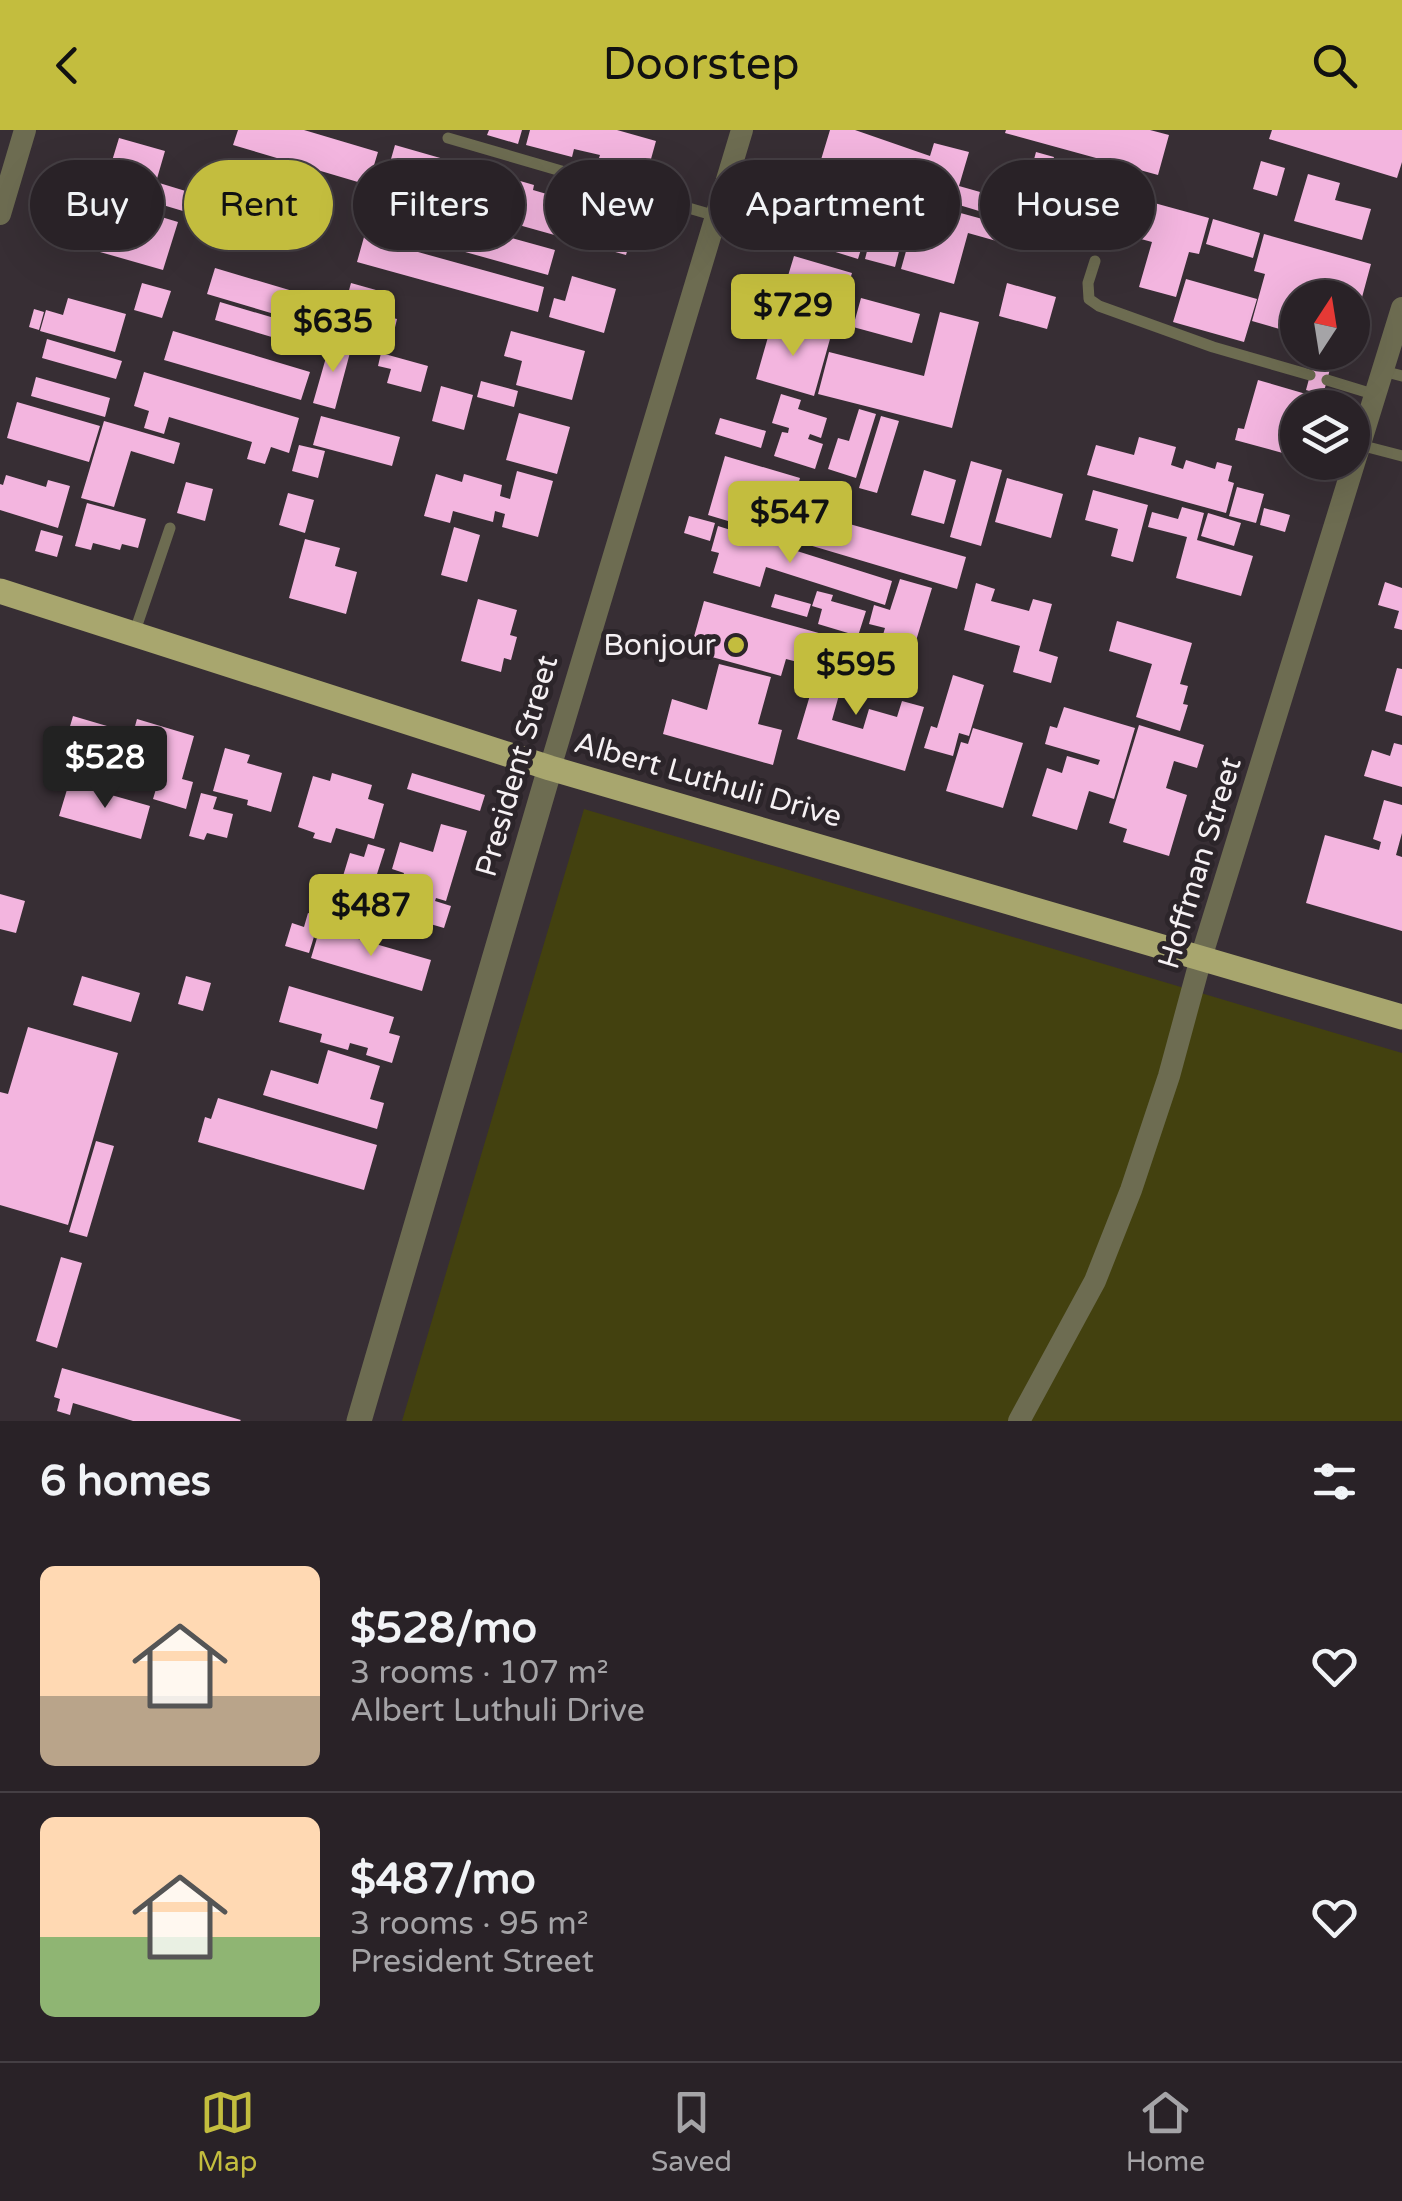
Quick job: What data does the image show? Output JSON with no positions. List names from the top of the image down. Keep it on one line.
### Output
{"streets":{"main road":["Albert Luthuli Drive"],"street":["President Street","Hoffman Street"]},"crossings":[["President Street","Albert Luthuli Drive"],["Albert Luthuli Drive","Hoffman Street"]],"places":["Bonjour"],"north":"top","page":{"header":"Doorstep","chip":["Buy","Rent","Filters","New","Apartment","House"],"price":["$729","$635","$547","$595","$528","$487"],"heading":"6 homes","list":[{"name":"$528/mo","note":"3 rooms · 107 m² · Albert Luthuli Drive"},{"name":"$487/mo","note":"3 rooms · 95 m² · President Street"}],"tabs":["Map","Saved","Home"]}}
